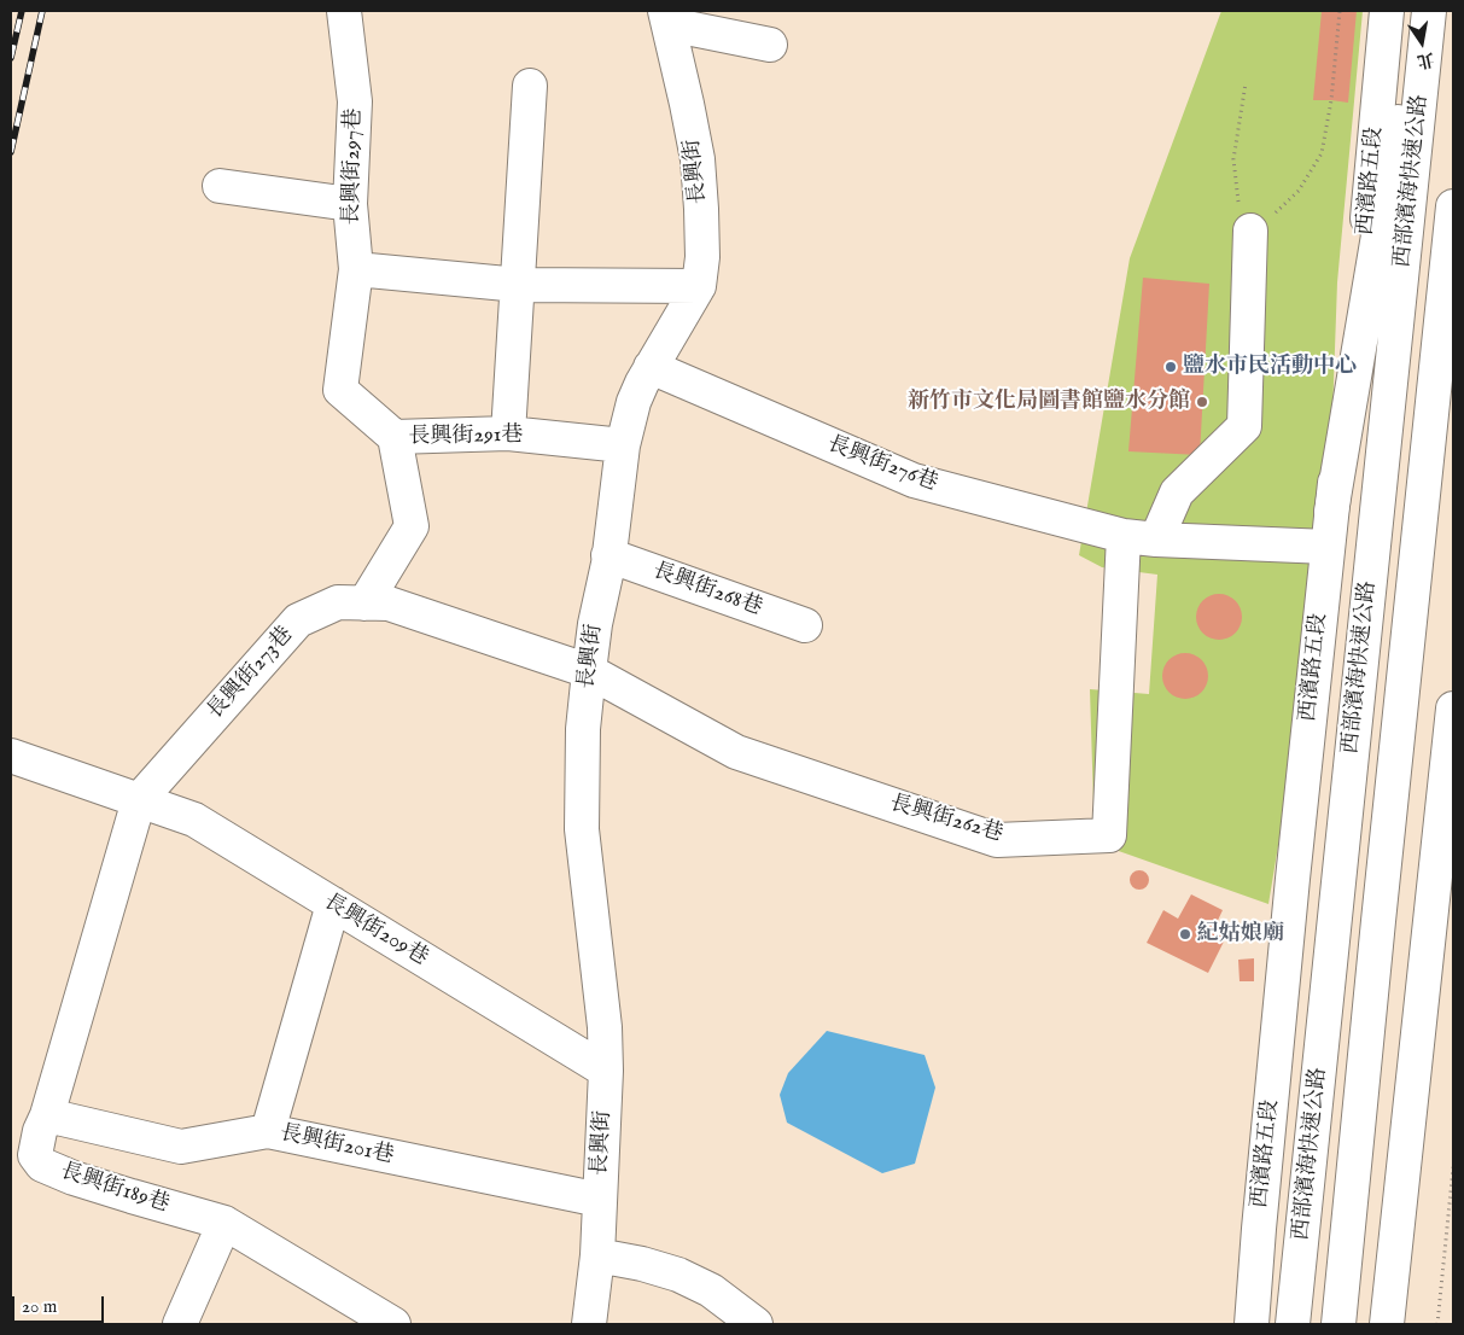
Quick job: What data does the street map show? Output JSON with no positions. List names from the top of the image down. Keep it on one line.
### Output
{"streets":{"main road":["長興街297巷","長興街","西濱路五段","西部濱海快速公路","長興街291巷","長興街276巷","長興街268巷","長興街273巷","長興街262巷","長興街209巷","長興街201巷","長興街189巷"]},"crossings":[["長興街297巷","長興街291巷"],["長興街","長興街291巷"],["長興街","長興街276巷"],["長興街","長興街268巷"],["長興街","長興街273巷"],["長興街","長興街262巷"],["長興街","長興街209巷"],["長興街","長興街201巷"],["長興街276巷","長興街262巷"],["長興街273巷","長興街262巷"],["長興街273巷","長興街209巷"],["長興街273巷","長興街189巷"],["長興街209巷","長興街201巷"],["長興街209巷","長興街189巷"]],"places":["鹽水市民活動中心","新竹市文化局圖書館鹽水分館","紀姑娘廟"],"scale_bar":"20 m","north":"bottom"}
